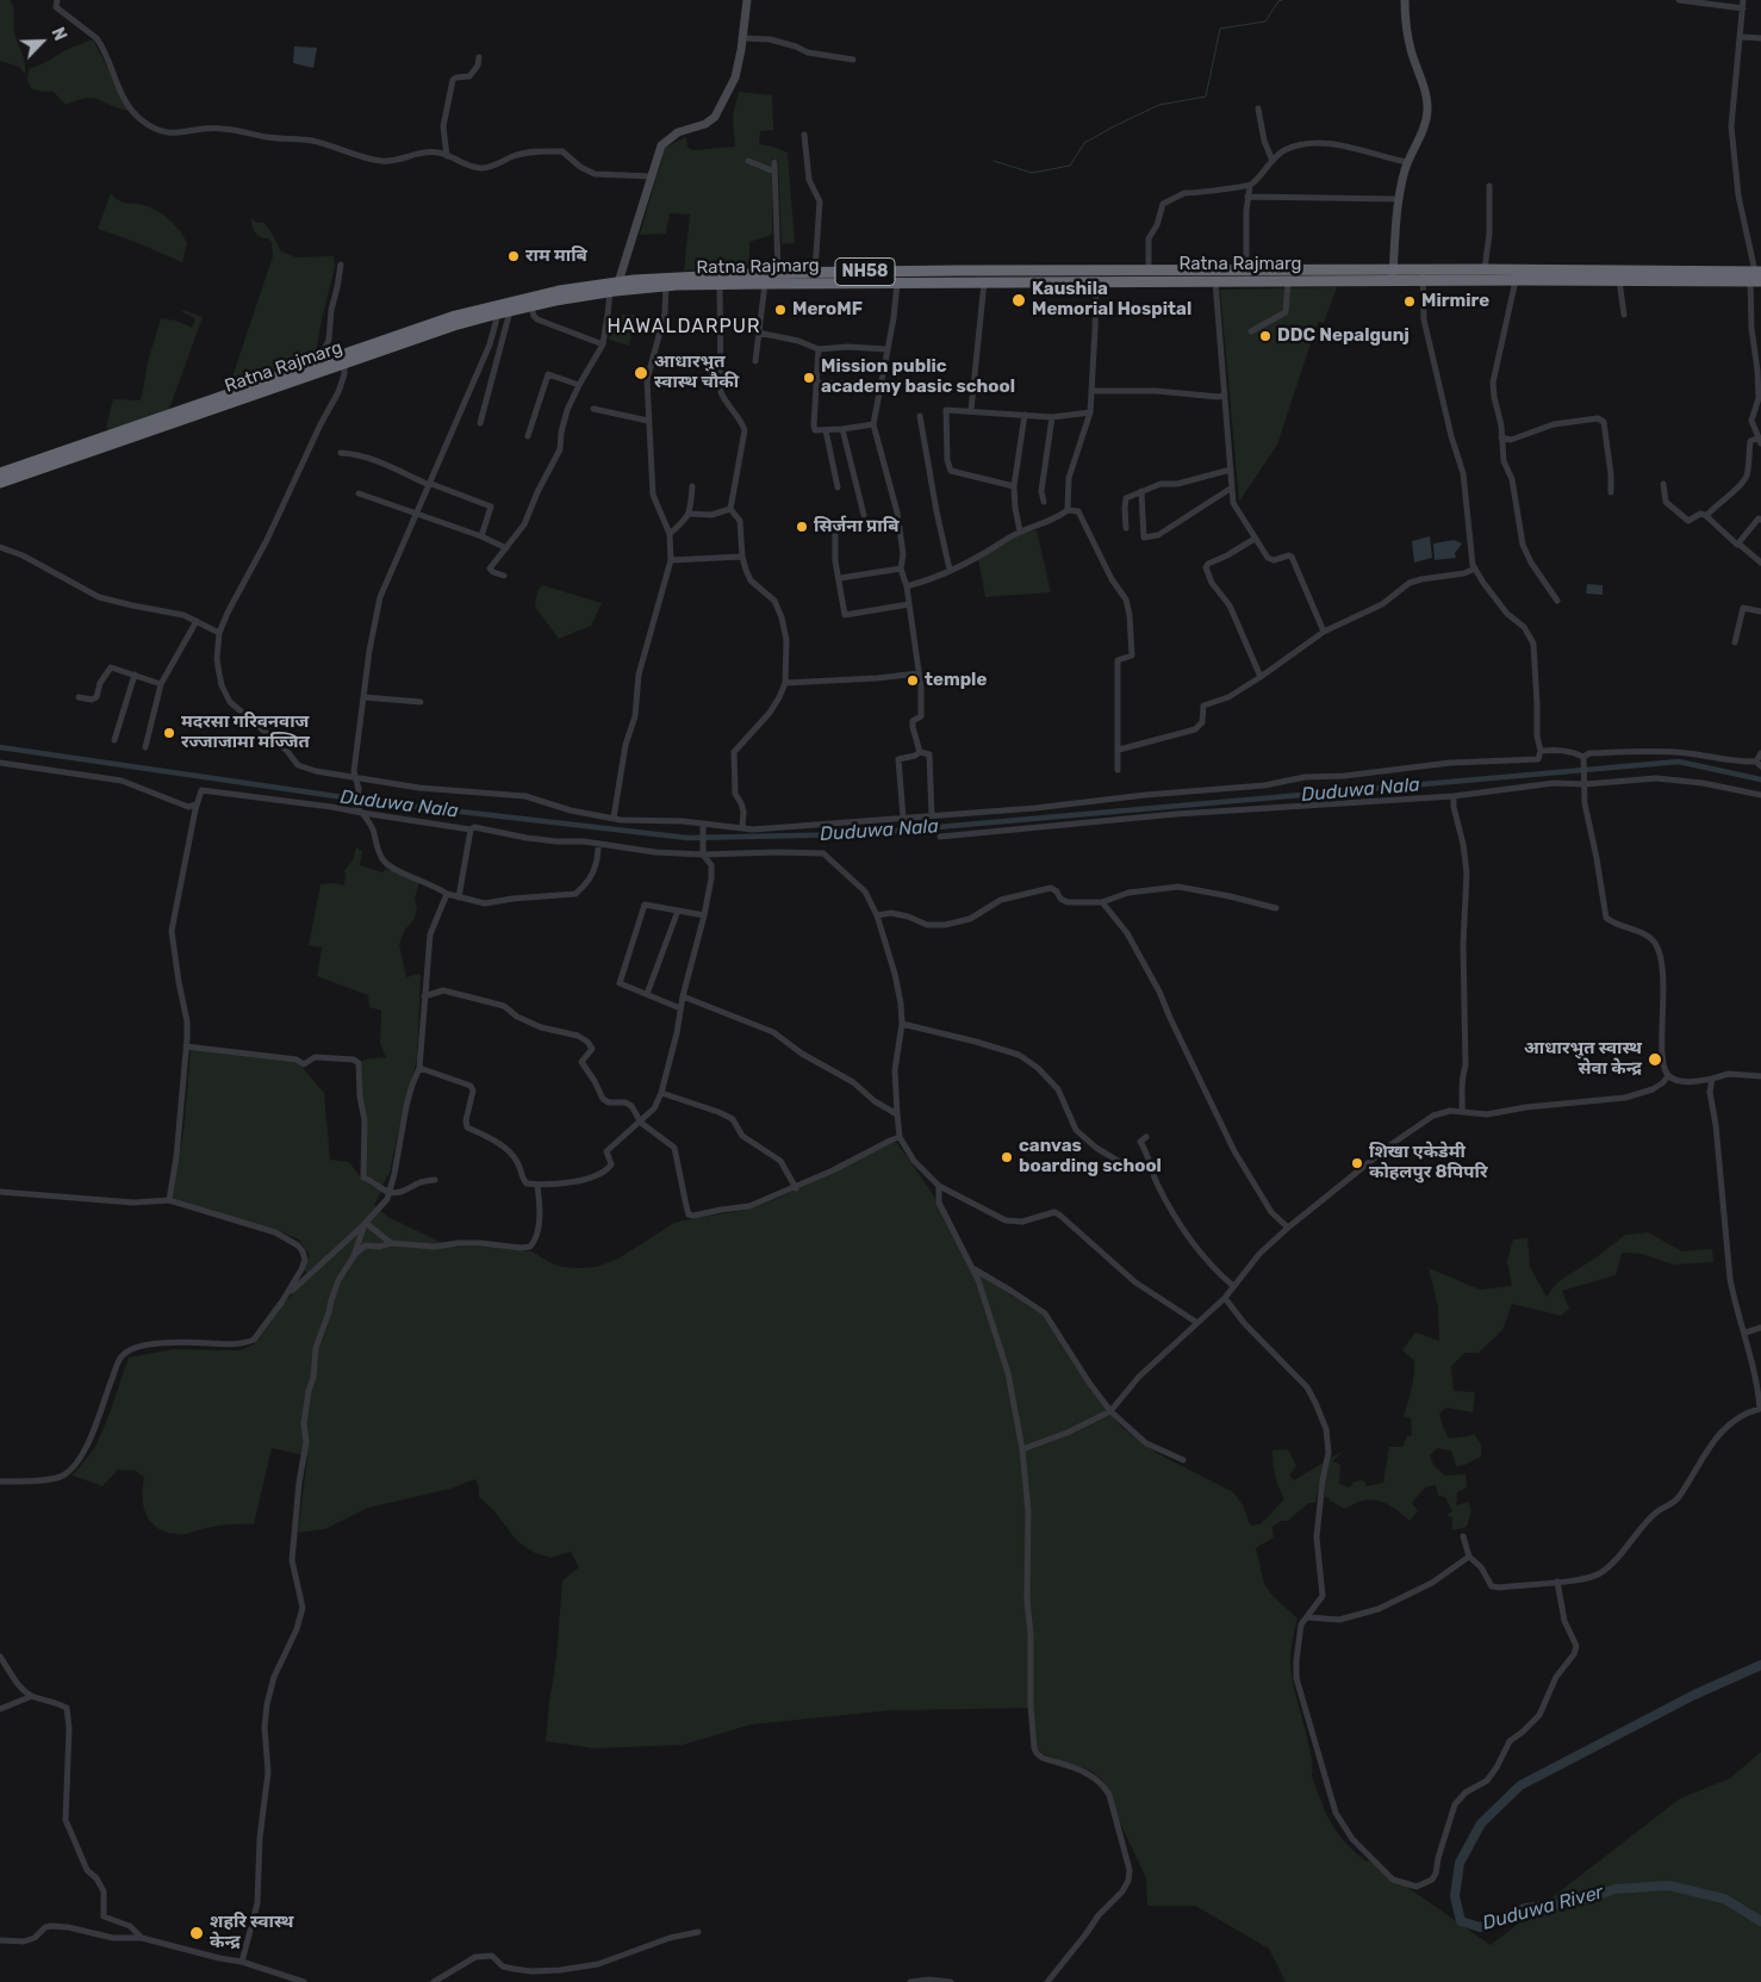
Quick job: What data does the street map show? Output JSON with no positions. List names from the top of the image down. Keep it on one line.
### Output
{"streets":{"highway":["Ratna Rajmarg","NH58"]},"districts":["HAWALDARPUR"],"water":["Duduwa Nala","Duduwa River"],"places":["राम माबि","Kaushila Memorial Hospital","Mirmire","MeroMF","DDC Nepalgunj","आधारभुत स्वास्थ चौकी","Mission public academy basic school","सिर्जना प्राबि","temple","मदरसा गरिवनवाज रज्जाजामा मज्जित","आधारभुत स्वास्थ सेवा केन्द्र","canvas boarding school","शिखा एकेडेमी कोहलपुर 8पिपरि","शहरि स्वास्थ केन्द्र"],"north":"top right"}
